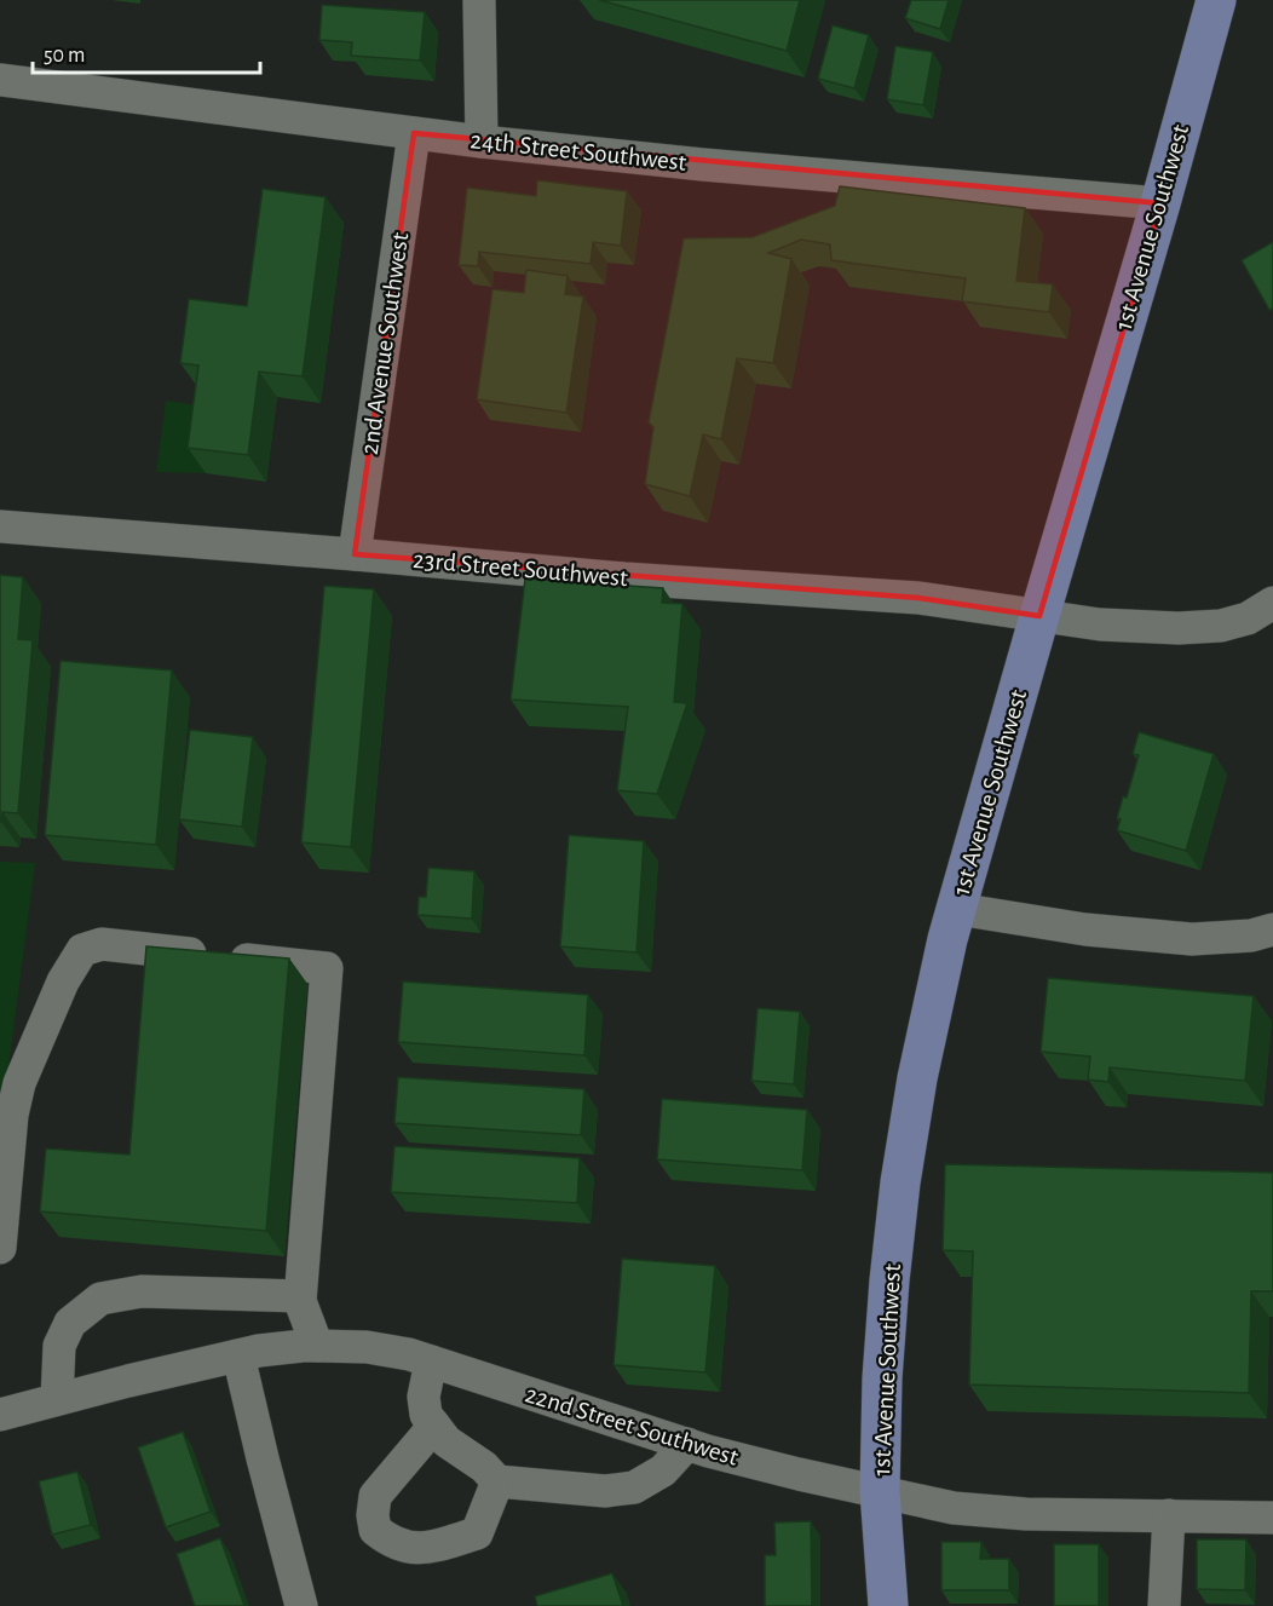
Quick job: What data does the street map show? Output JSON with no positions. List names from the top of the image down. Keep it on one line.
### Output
{"streets":{"main road":["1st Avenue Southwest"],"street":["24th Street Southwest","2nd Avenue Southwest","23rd Street Southwest","22nd Street Southwest"]},"crossings":[["24th Street Southwest","1st Avenue Southwest"],["24th Street Southwest","2nd Avenue Southwest"],["1st Avenue Southwest","23rd Street Southwest"],["1st Avenue Southwest","22nd Street Southwest"],["2nd Avenue Southwest","23rd Street Southwest"]],"scale_bar":"50 m"}
